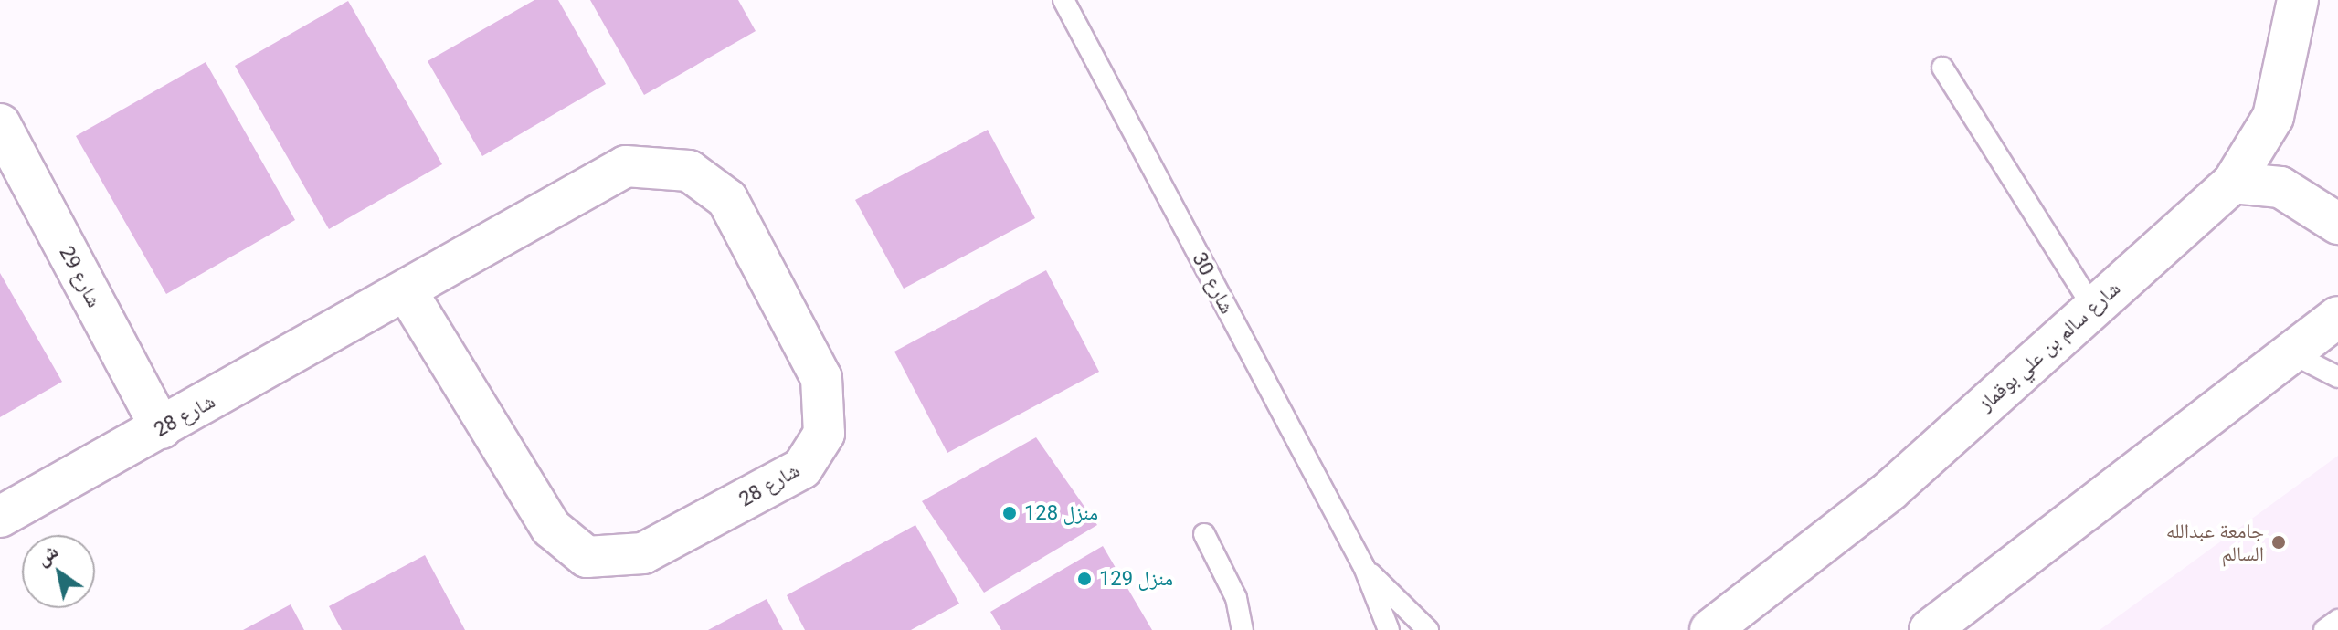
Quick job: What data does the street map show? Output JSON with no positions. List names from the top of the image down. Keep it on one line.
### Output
{"streets":{"street":["شارع 29","شارع سالم بن علي بوقماز","شارع 28"],"lane":["شارع 30"]},"crossings":[["شارع 29","شارع 28"]],"places":["منزل 128","جامعة عبدالله السالم","منزل 129"],"north":"top left"}
